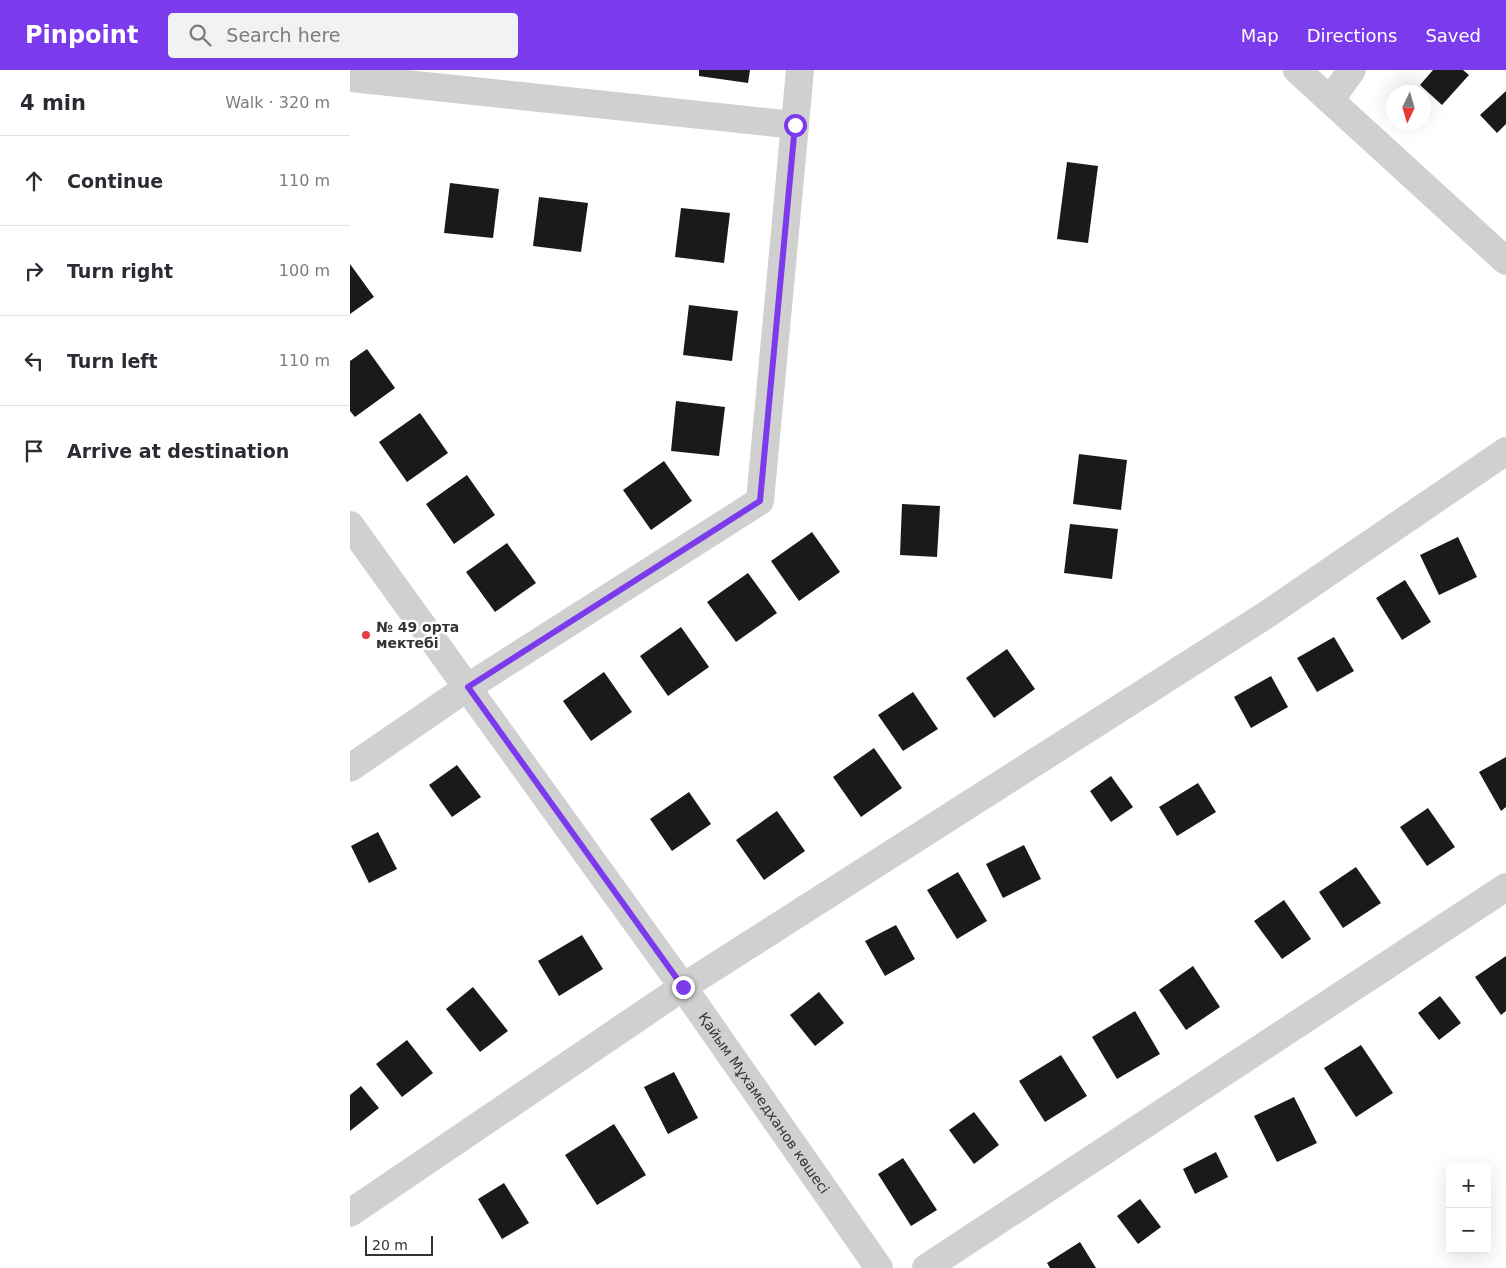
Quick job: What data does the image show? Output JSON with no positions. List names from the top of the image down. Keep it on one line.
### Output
{"streets":{"street":["Қайым Мұхамедханов көшесі"]},"places":["№ 49 орта мектебі"],"scale_bar":"20 m","north":"bottom","page":{"header":"Pinpoint","search":"Search here","nav":["Map","Directions","Saved"],"heading":["4 min","Walk · 320 m"],"list":[["Continue","110 m"],["Turn right","100 m"],["Turn left","110 m"],"Arrive at destination"],"map_buttons":["+","−"],"scale":"20 m"}}
